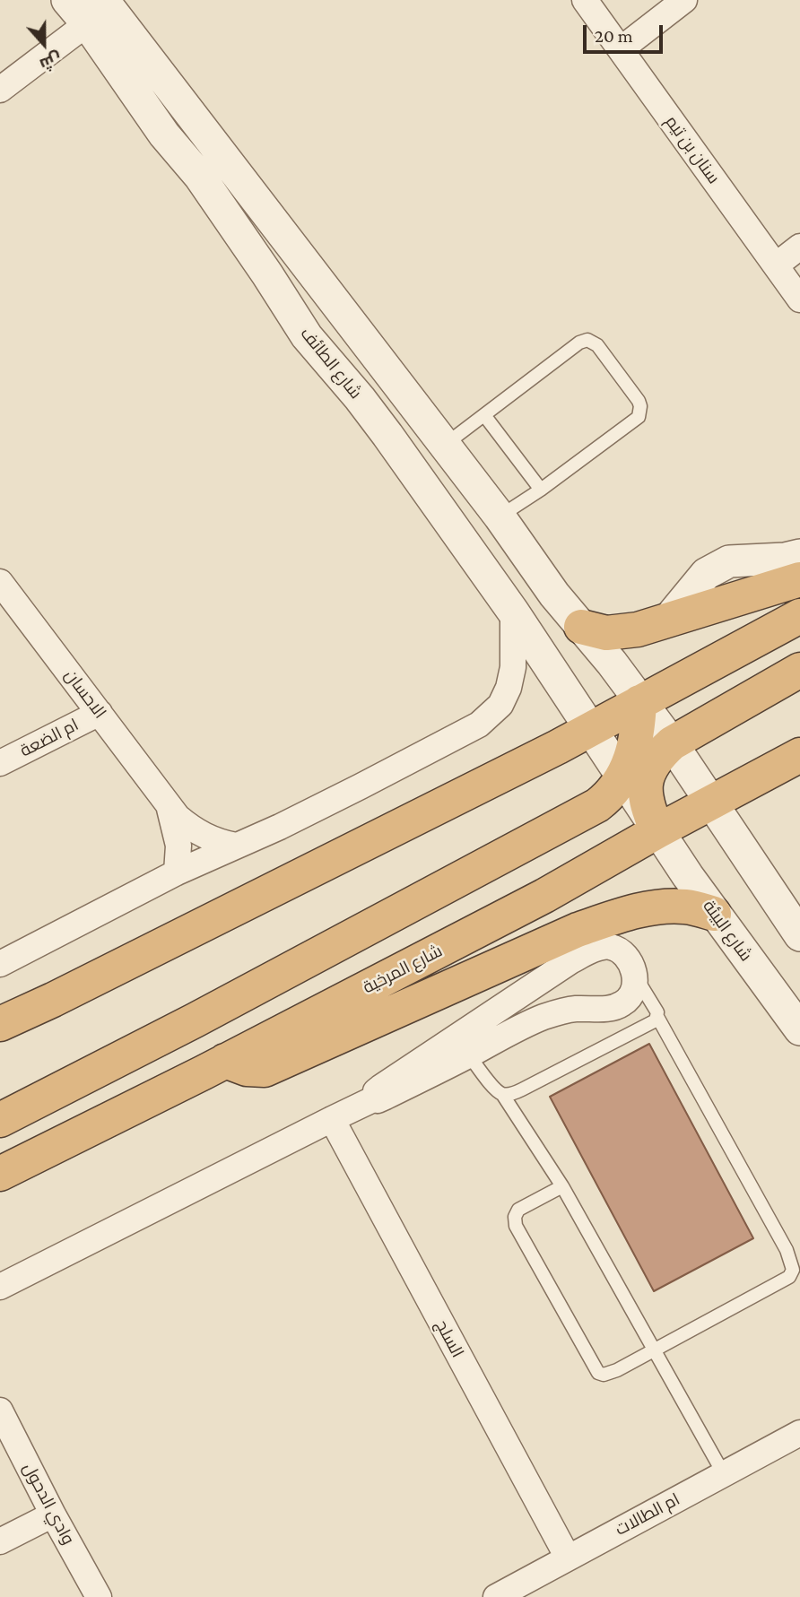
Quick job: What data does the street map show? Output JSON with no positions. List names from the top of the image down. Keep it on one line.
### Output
{"streets":{"highway":["شارع المرخية"],"street":["سنان بن تيم","شارع الطائف","الاحسان","ام الضعة","شارع البيئة","السلج","وادي الدحول","ام الطالات"]},"crossings":[["شارع الطائف","شارع البيئة"],["الاحسان","ام الضعة"],["شارع البيئة","شارع المرخية"],["السلج","ام الطالات"]],"scale_bar":"20 m","north":"bottom"}
